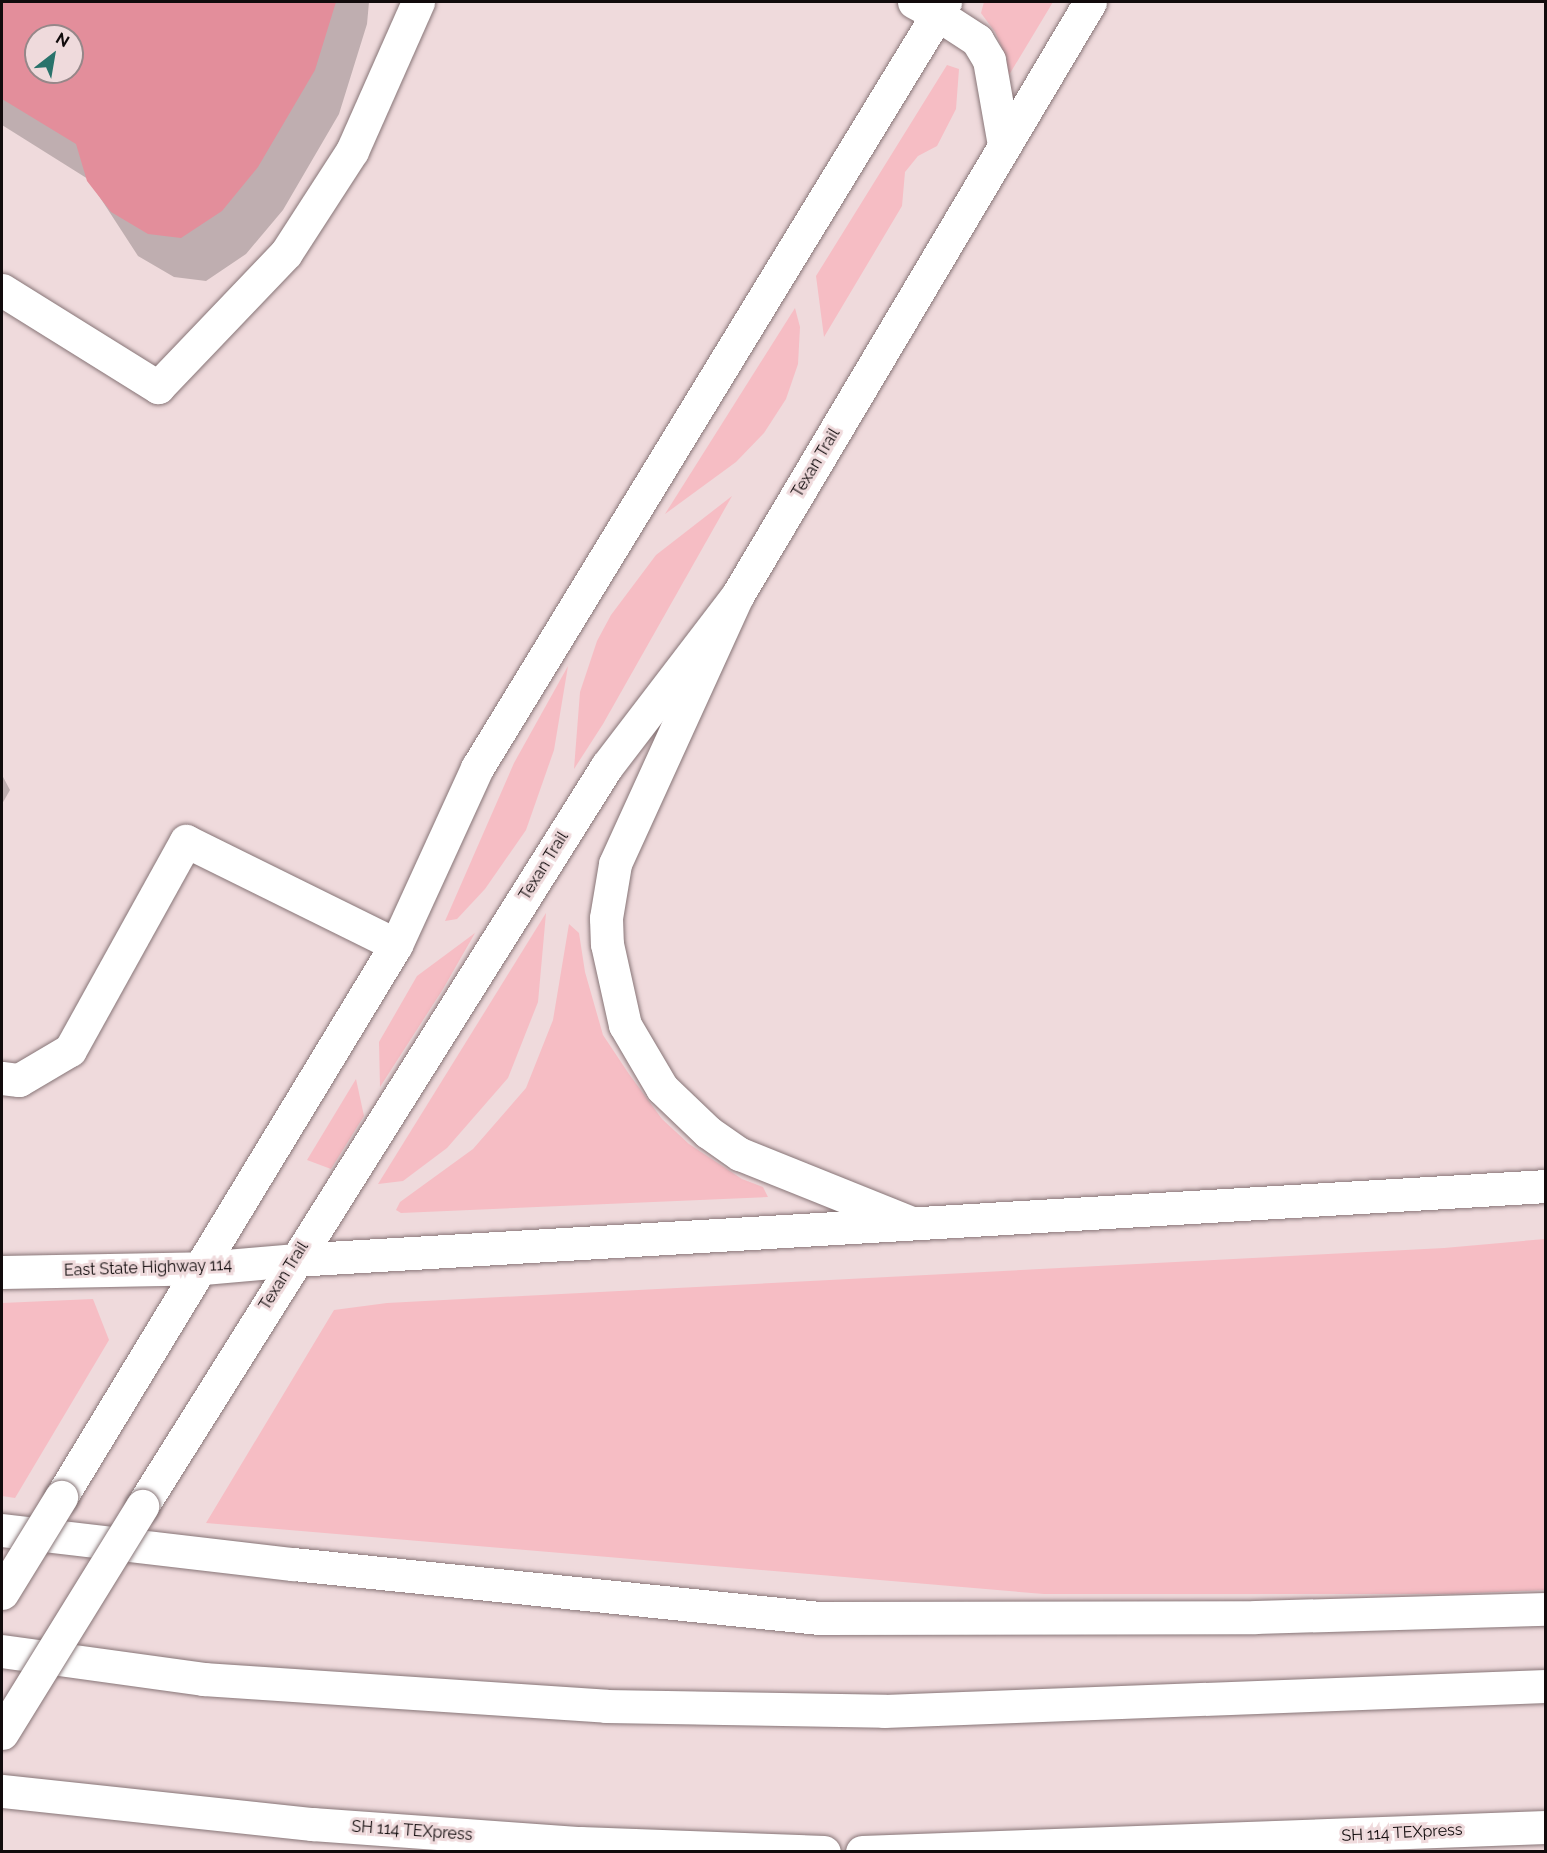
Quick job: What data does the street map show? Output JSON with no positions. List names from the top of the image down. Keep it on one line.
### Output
{"streets":{"main road":["Texan Trail","East State Highway 114","SH 114 TEXpress"]},"crossings":[["Texan Trail","East State Highway 114"]],"north":"top right"}
